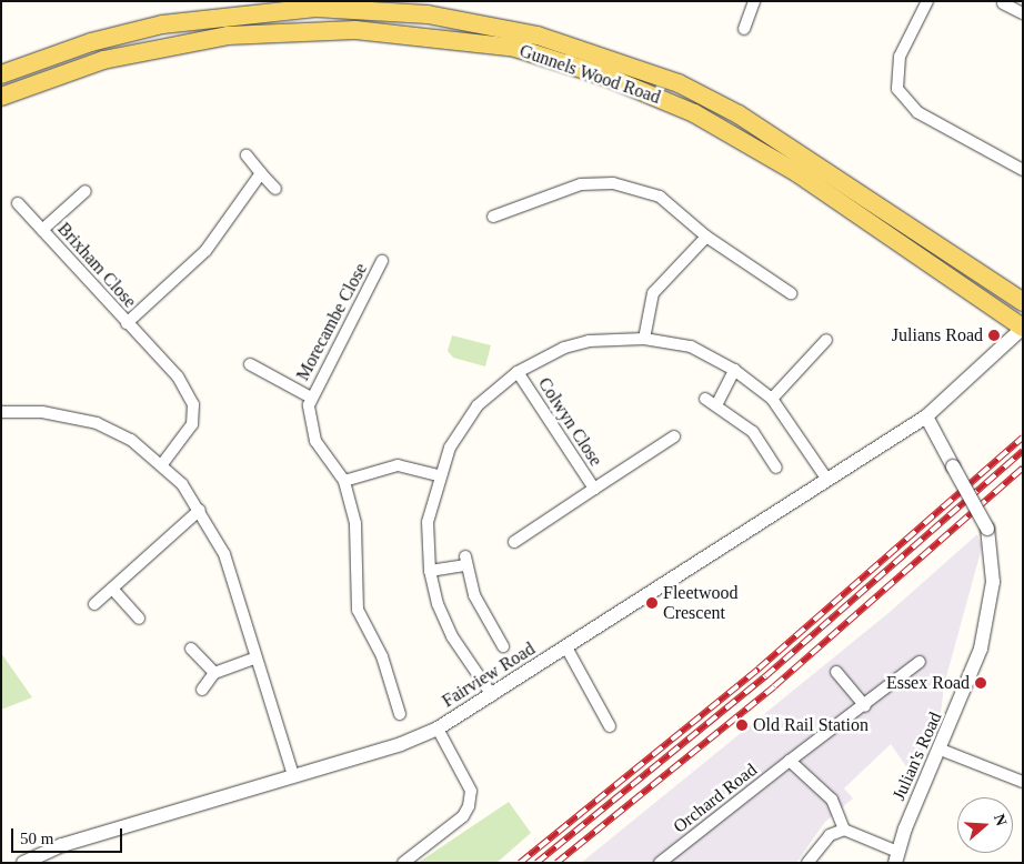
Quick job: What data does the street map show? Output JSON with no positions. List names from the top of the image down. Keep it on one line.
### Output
{"streets":{"main road":["Gunnels Wood Road"],"street":["Brixham Close","Morecambe Close","Colwyn Close","Fairview Road","Julian's Road","Orchard Road"]},"crossings":[["Gunnels Wood Road","Fairview Road"],["Fairview Road","Julian's Road"]],"places":["Julians Road","Fleetwood Crescent","Essex Road","Old Rail Station"],"scale_bar":"50 m","north":"right"}
